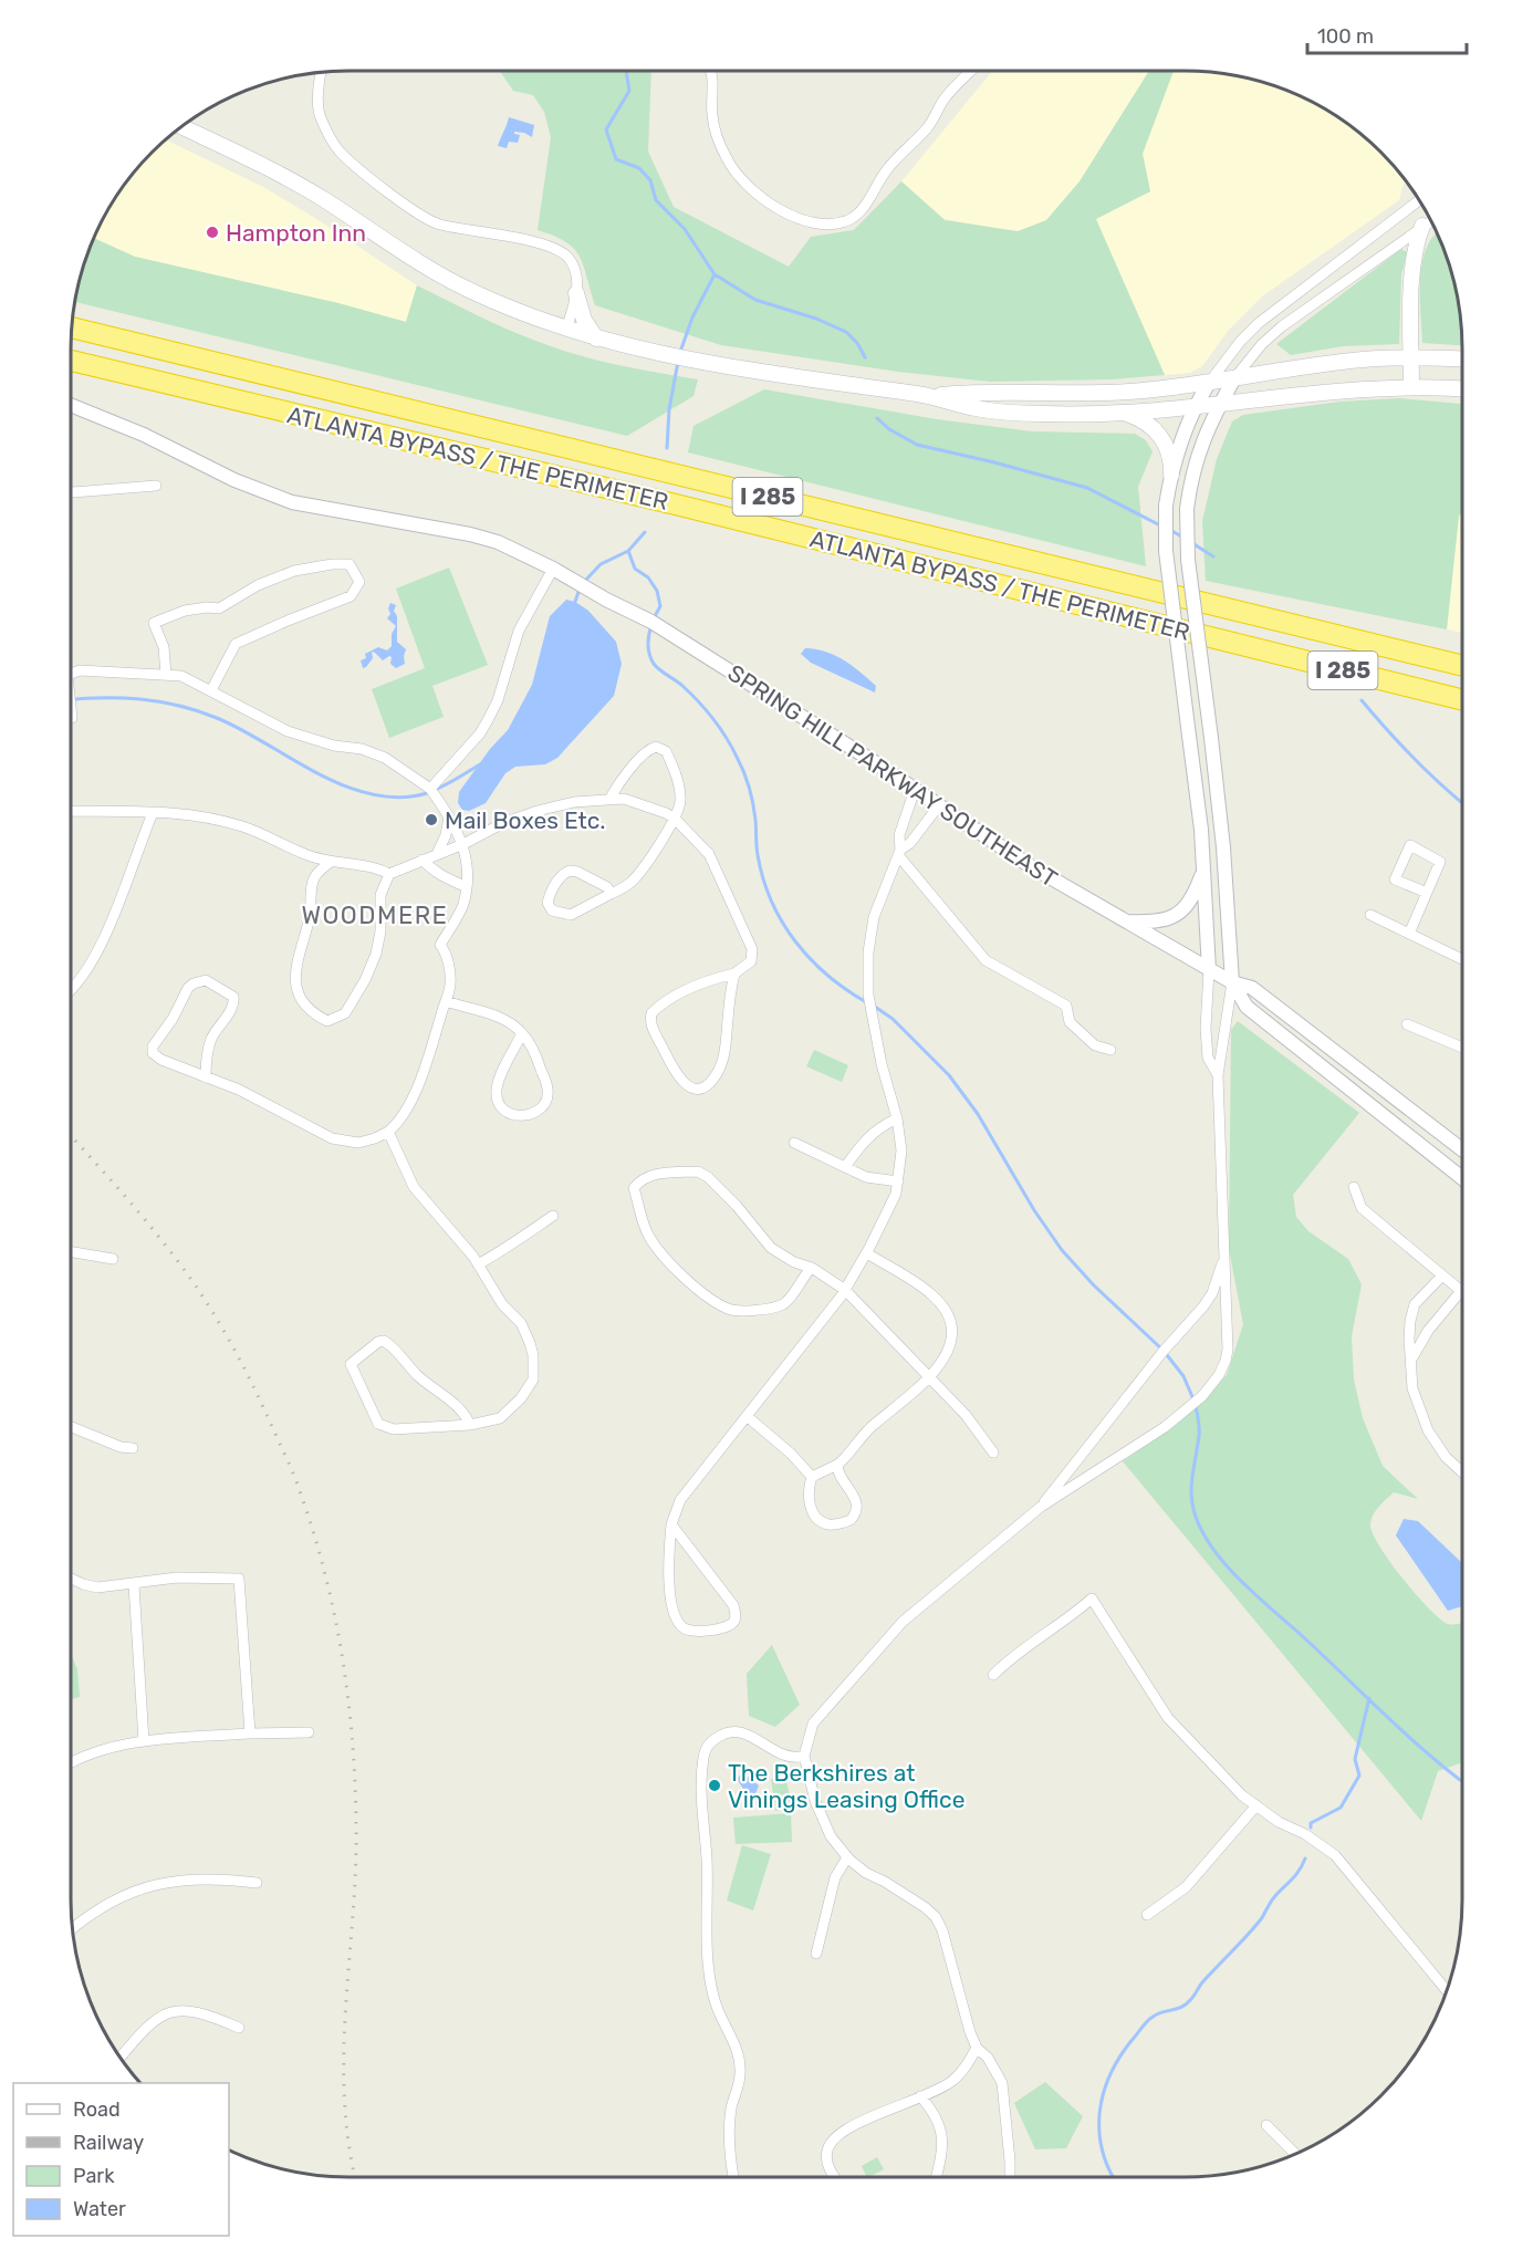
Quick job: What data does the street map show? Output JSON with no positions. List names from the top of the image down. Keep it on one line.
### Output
{"streets":{"highway":["ATLANTA BYPASS / THE PERIMETER","I 285"],"street":["SPRING HILL PARKWAY SOUTHEAST"]},"districts":["WOODMERE"],"places":["Hampton Inn","Mail Boxes Etc.","The Berkshires at Vinings Leasing Office"],"legend":["Road","Railway","Park","Water"],"scale_bar":"100 m"}
